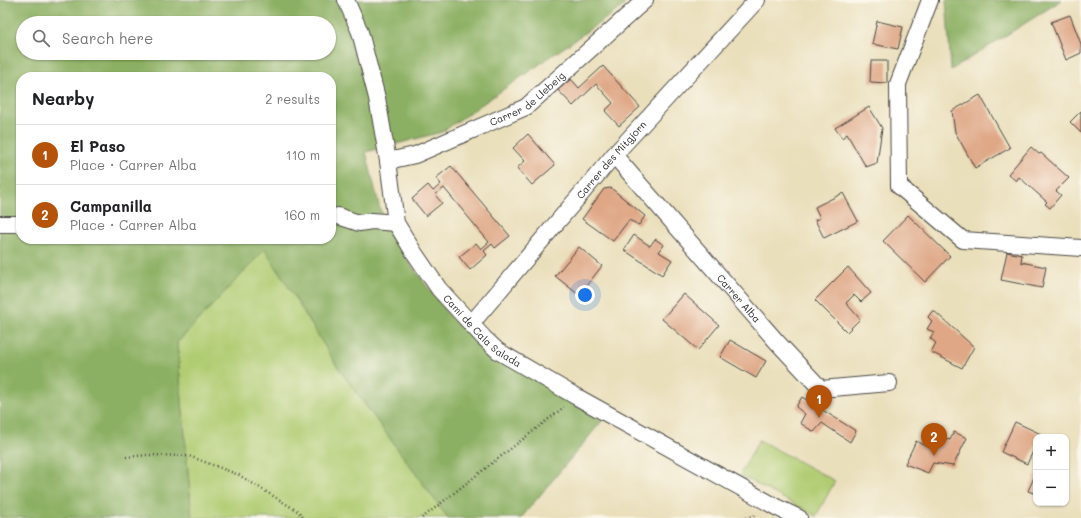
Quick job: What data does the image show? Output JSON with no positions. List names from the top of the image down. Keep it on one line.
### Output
{"streets":{"street":["Carrer de Llebeig","Carrer des Mitgjorn","Carrer Alba","Camí de Cala Salada"]},"crossings":[["Carrer de Llebeig","Camí de Cala Salada"],["Carrer des Mitgjorn","Carrer Alba"],["Carrer des Mitgjorn","Camí de Cala Salada"]],"page":{"search":"Search here","heading":["Nearby","2 results"],"list":[{"mark":"1","name":"El Paso","note":"Place · Carrer Alba","value":"110 m"},{"mark":"2","name":"Campanilla","note":"Place · Carrer Alba","value":"160 m"}],"pins":["1","2"],"map_buttons":["+","−"]}}
